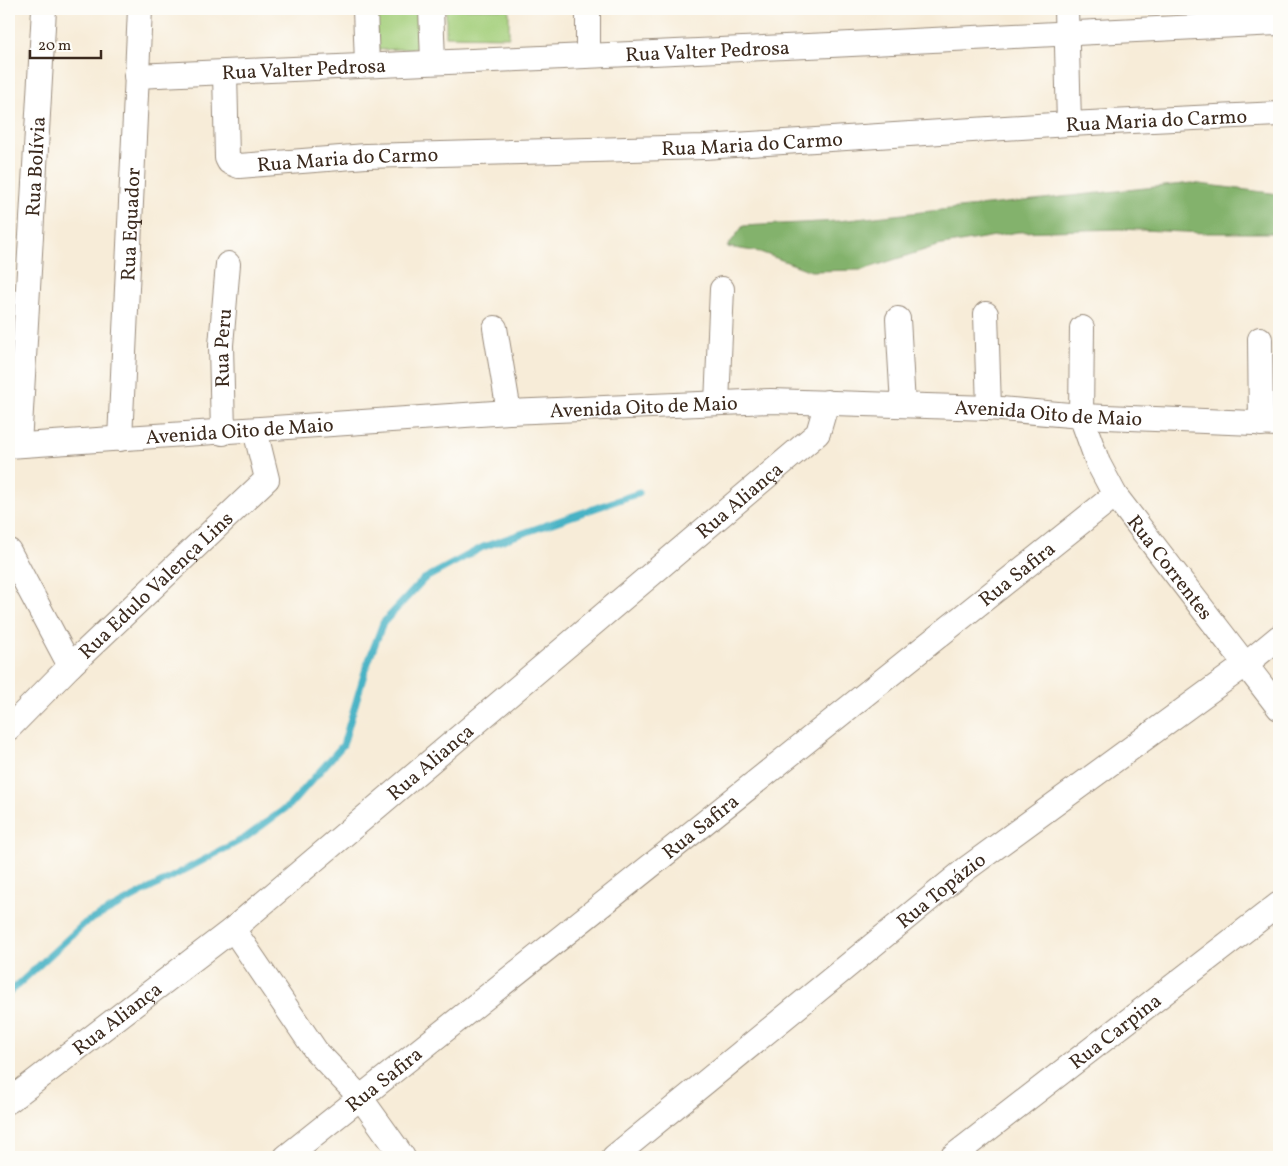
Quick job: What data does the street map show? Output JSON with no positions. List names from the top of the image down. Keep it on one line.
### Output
{"streets":{"street":["Rua Valter Pedrosa","Rua Maria do Carmo","Rua Bolívia","Rua Equador","Rua Peru","Avenida Oito de Maio","Rua Aliança","Rua Correntes","Rua Safira","Rua Edulo Valença Lins","Rua Topázio","Rua Carpina"]},"crossings":[["Rua Valter Pedrosa","Rua Maria do Carmo"],["Rua Valter Pedrosa","Rua Equador"],["Rua Bolívia","Avenida Oito de Maio"],["Rua Equador","Avenida Oito de Maio"],["Rua Peru","Avenida Oito de Maio"],["Avenida Oito de Maio","Rua Aliança"],["Avenida Oito de Maio","Rua Correntes"],["Avenida Oito de Maio","Rua Edulo Valença Lins"],["Rua Correntes","Rua Safira"],["Rua Correntes","Rua Topázio"]],"scale_bar":"20 m"}
